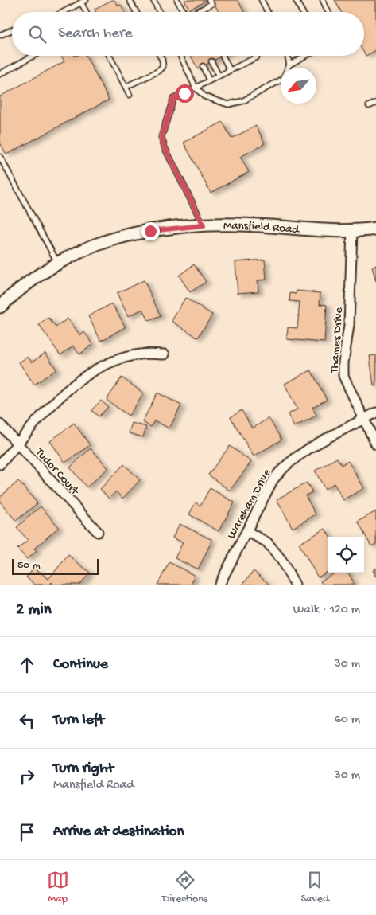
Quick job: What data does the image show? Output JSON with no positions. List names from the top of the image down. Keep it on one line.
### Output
{"streets":{"street":["Mansfield Road","Thames Drive","Tudor Court","Wareham Drive"]},"crossings":[["Mansfield Road","Thames Drive"],["Thames Drive","Wareham Drive"]],"scale_bar":"50 m","north":"bottom left","page":{"search":"Search here","scale":"50 m","heading":["2 min","Walk · 120 m"],"list":[["Continue","30 m"],["Turn left","60 m"],["Turn right","Mansfield Road","30 m"],"Arrive at destination"],"nav":["Map","Directions","Saved"]}}
